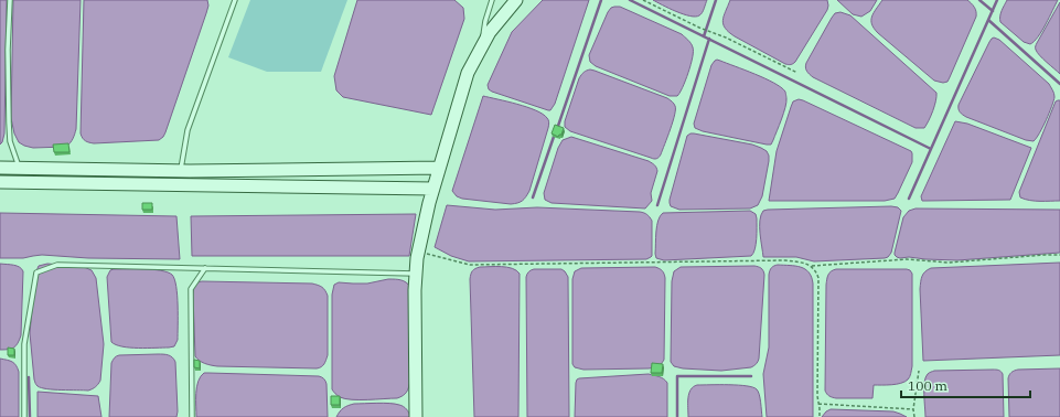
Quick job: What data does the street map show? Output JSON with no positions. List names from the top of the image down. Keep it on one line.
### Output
{"scale_bar":"100 m"}
